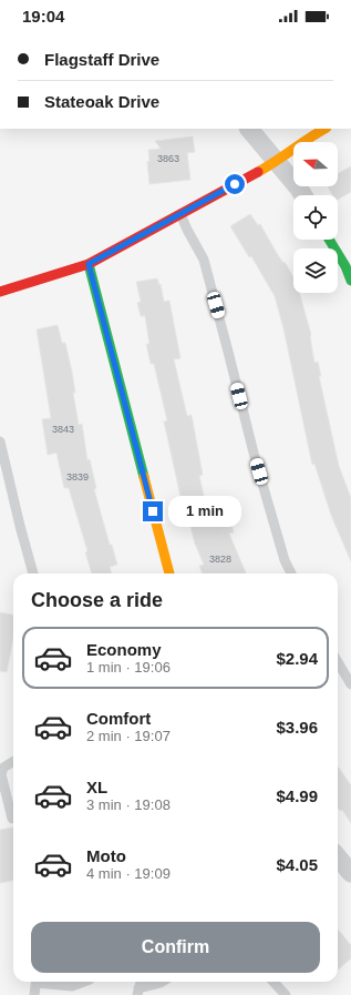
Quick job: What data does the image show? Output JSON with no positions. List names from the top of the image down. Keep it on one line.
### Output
{"house_numbers":["3863","3843","3839","3828"],"north":"left","page":{"status":"19:04","banner":["Flagstaff Drive","Stateoak Drive"],"bubble":"1 min","heading":"Choose a ride","list":[{"name":"Economy","note":"1 min · 19:06","value":"$2.94"},{"name":"Comfort","note":"2 min · 19:07","value":"$3.96"},{"name":"XL","note":"3 min · 19:08","value":"$4.99"},{"name":"Moto","note":"4 min · 19:09","value":"$4.05"}],"buttons":"Confirm"}}
